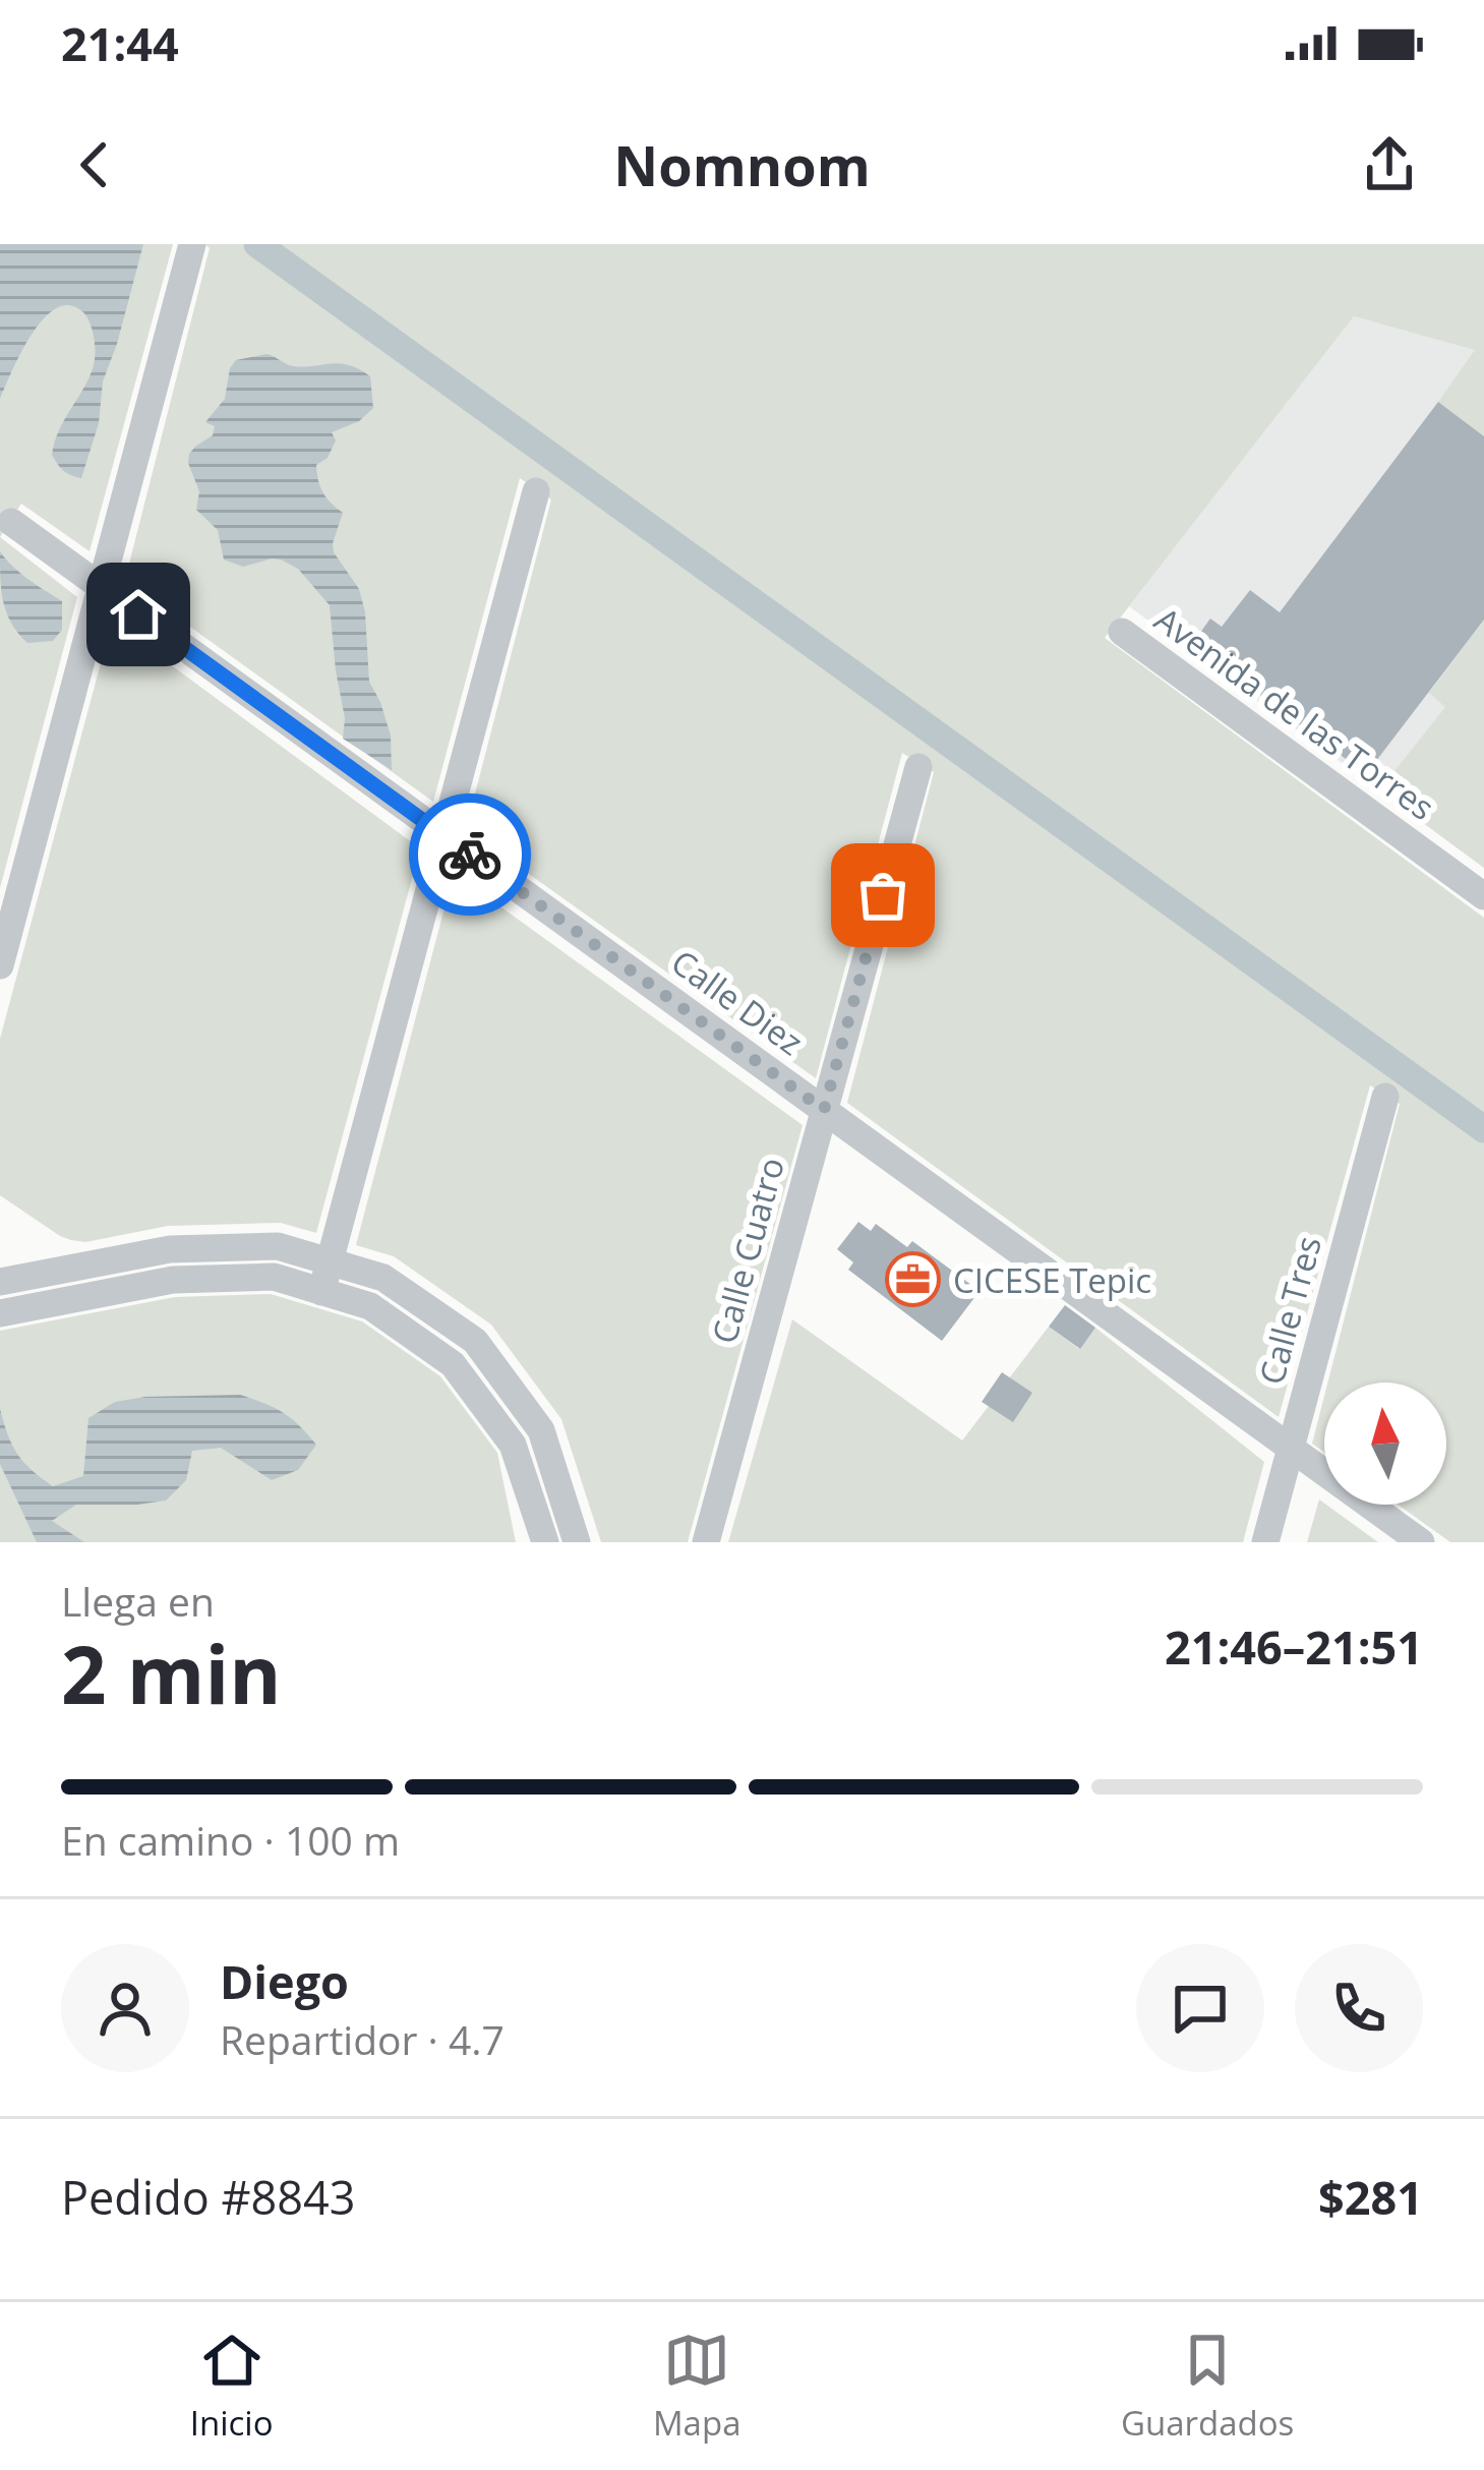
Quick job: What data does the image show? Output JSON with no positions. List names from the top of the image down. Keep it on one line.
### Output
{"streets":{"street":["Avenida de las Torres","Calle Diez","Calle Cuatro","Calle Tres"]},"crossings":[["Calle Diez","Calle Cuatro"],["Calle Diez","Calle Tres"]],"places":{"office":["CICESE Tepic"]},"north":"top","page":{"status":"21:44","header":"Nomnom","heading":["2 min","Llega en","21:46–21:51"],"panel":["Diego","Repartidor · 4.7","Pedido #8843","$281"],"bar":"En camino · 100 m","tabs":["Inicio","Mapa","Guardados"]}}
